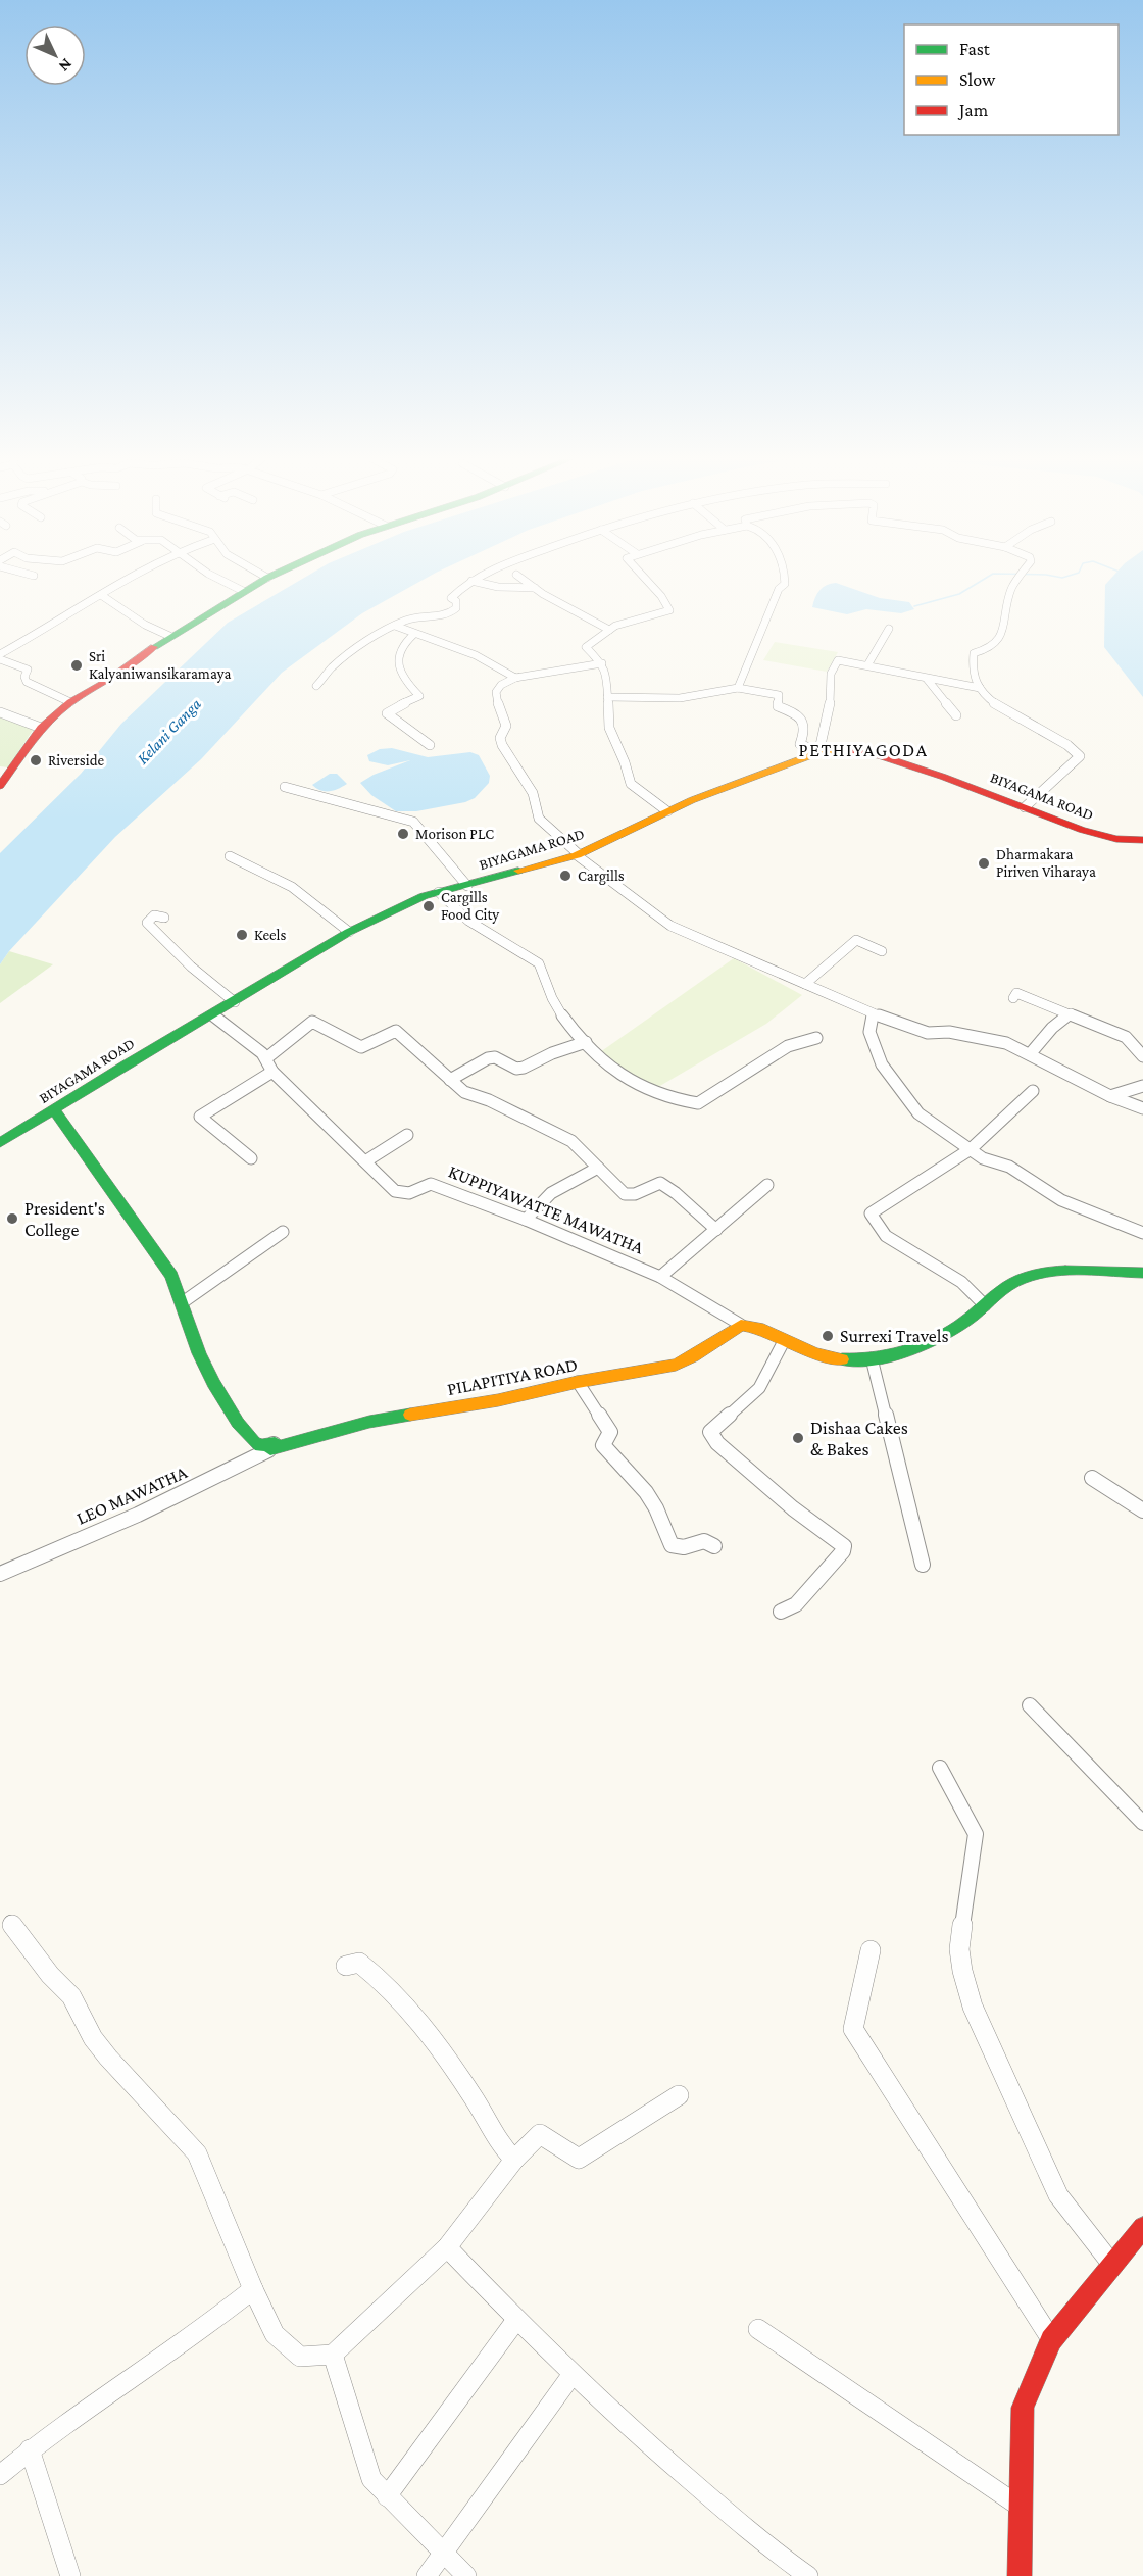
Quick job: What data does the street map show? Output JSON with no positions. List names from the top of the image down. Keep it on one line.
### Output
{"streets":{"main road":["BIYAGAMA ROAD","PILAPITIYA ROAD"],"street":["KUPPIYAWATTE MAWATHA","LEO MAWATHA"]},"crossings":[["BIYAGAMA ROAD","KUPPIYAWATTE MAWATHA"],["BIYAGAMA ROAD","PILAPITIYA ROAD"],["KUPPIYAWATTE MAWATHA","PILAPITIYA ROAD"],["PILAPITIYA ROAD","LEO MAWATHA"]],"districts":["PETHIYAGODA"],"water":["Kelani Ganga"],"places":["Sri Kalyaniwansikaramaya","Riverside","Morison PLC","Dharmakara Piriven Viharaya","Cargills","Cargills Food City","Keels","President's College","Surrexi Travels","Dishaa Cakes & Bakes"],"legend":["Fast","Slow","Jam"],"north":"bottom right"}
